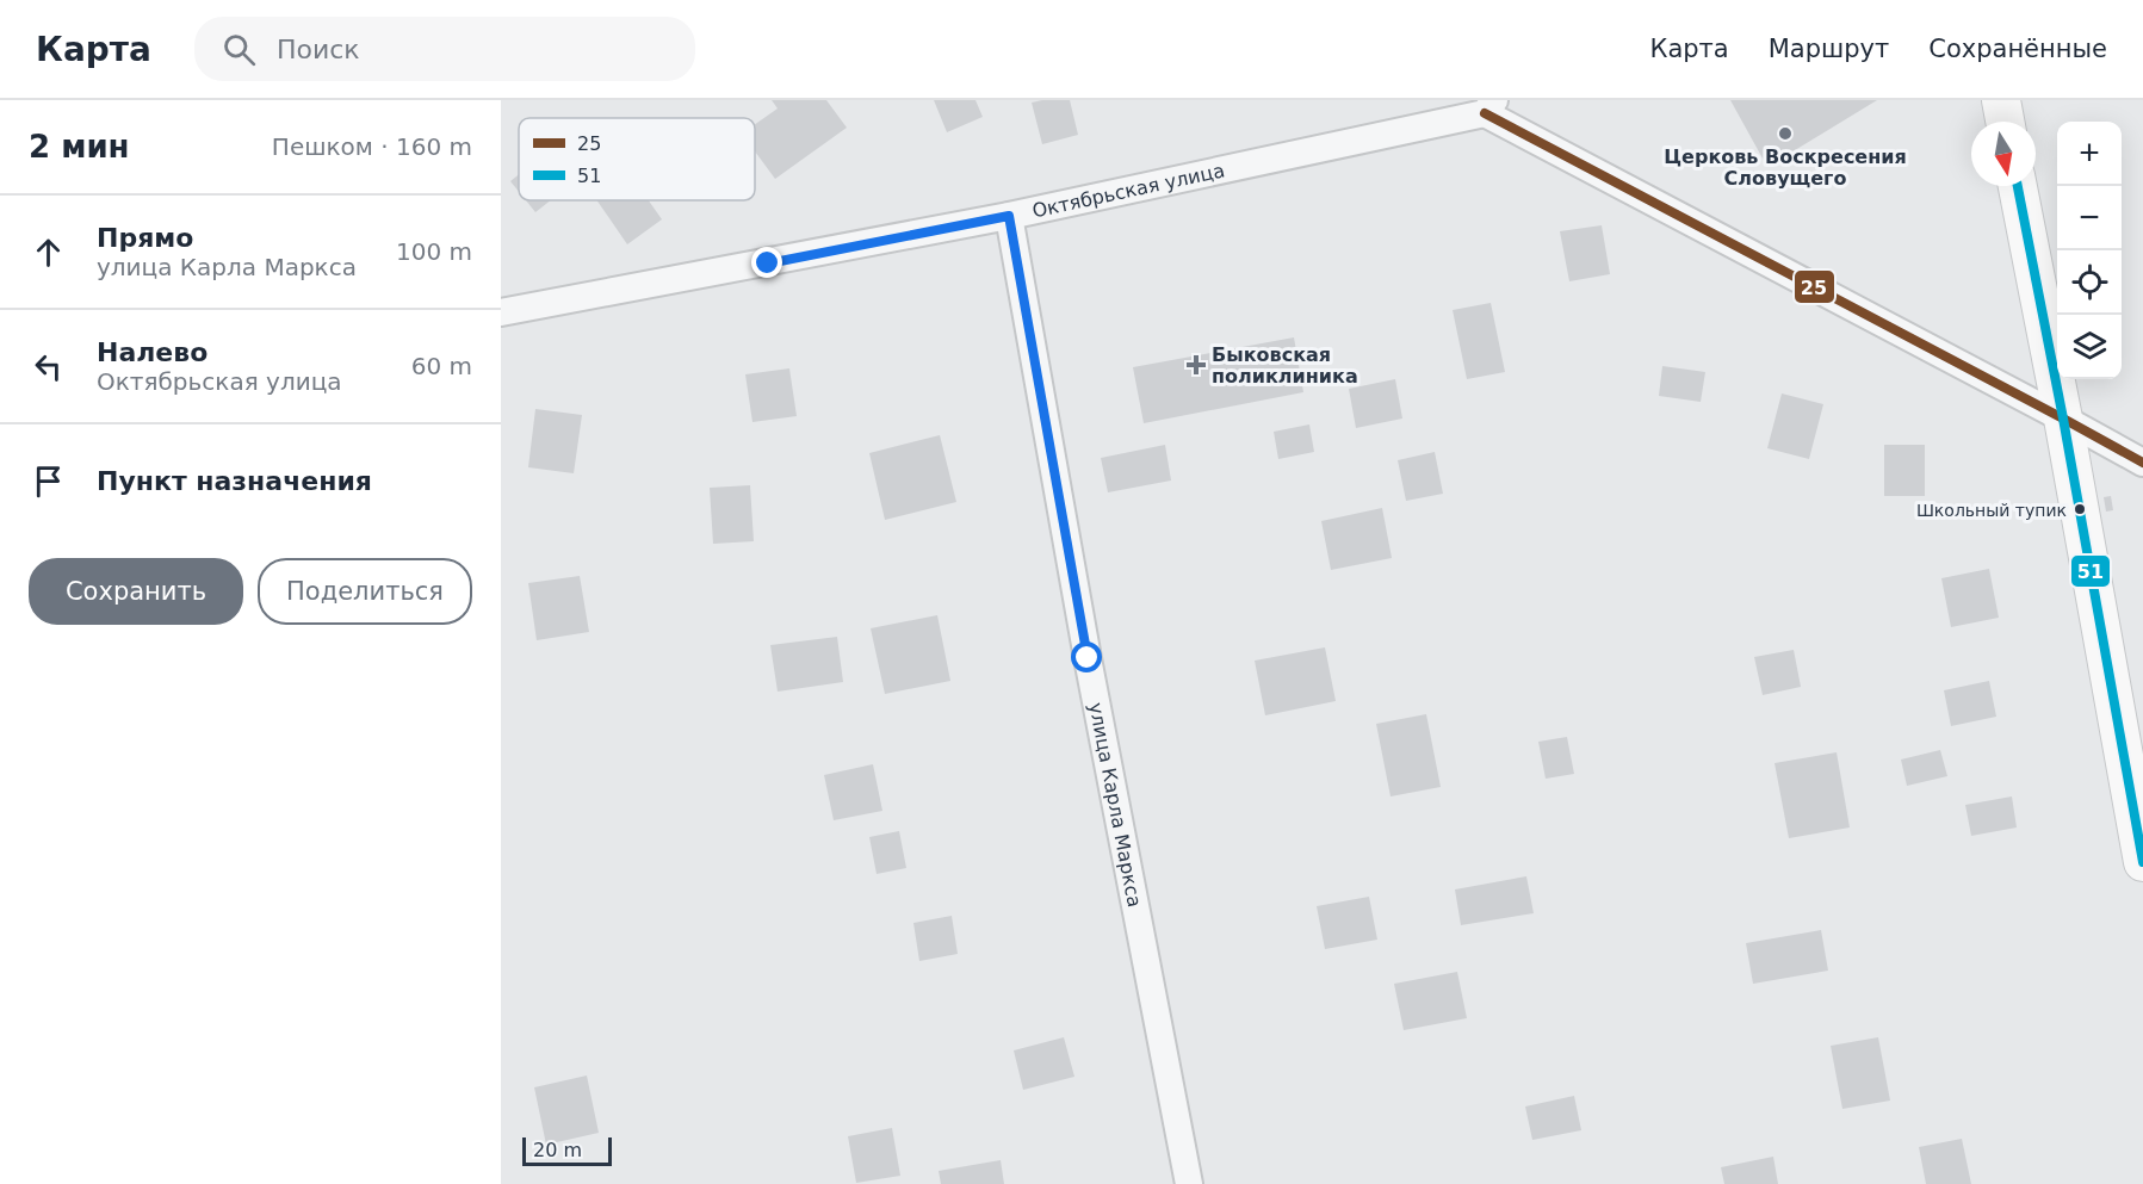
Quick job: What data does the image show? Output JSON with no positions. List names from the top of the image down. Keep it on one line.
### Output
{"streets":{"street":["Октябрьская улица","улица Карла Маркса"]},"crossings":[["Октябрьская улица","улица Карла Маркса"]],"places":{"other":["Церковь Воскресения Словущего","Школьный тупик"],"health":["Быковская поликлиника"]},"lines":["transit line 25","transit line 51"],"legend":["25","51"],"scale_bar":"20 m","north":"bottom","page":{"header":"Карта","search":"Поиск","nav":["Карта","Маршрут","Сохранённые"],"heading":["2 мин","Пешком · 160 m"],"map_buttons":["+","−"],"list":[["Прямо","улица Карла Маркса","100 m"],["Налево","Октябрьская улица","60 m"],"Пункт назначения"],"buttons":["Сохранить","Поделиться"],"scale":"20 m"}}
